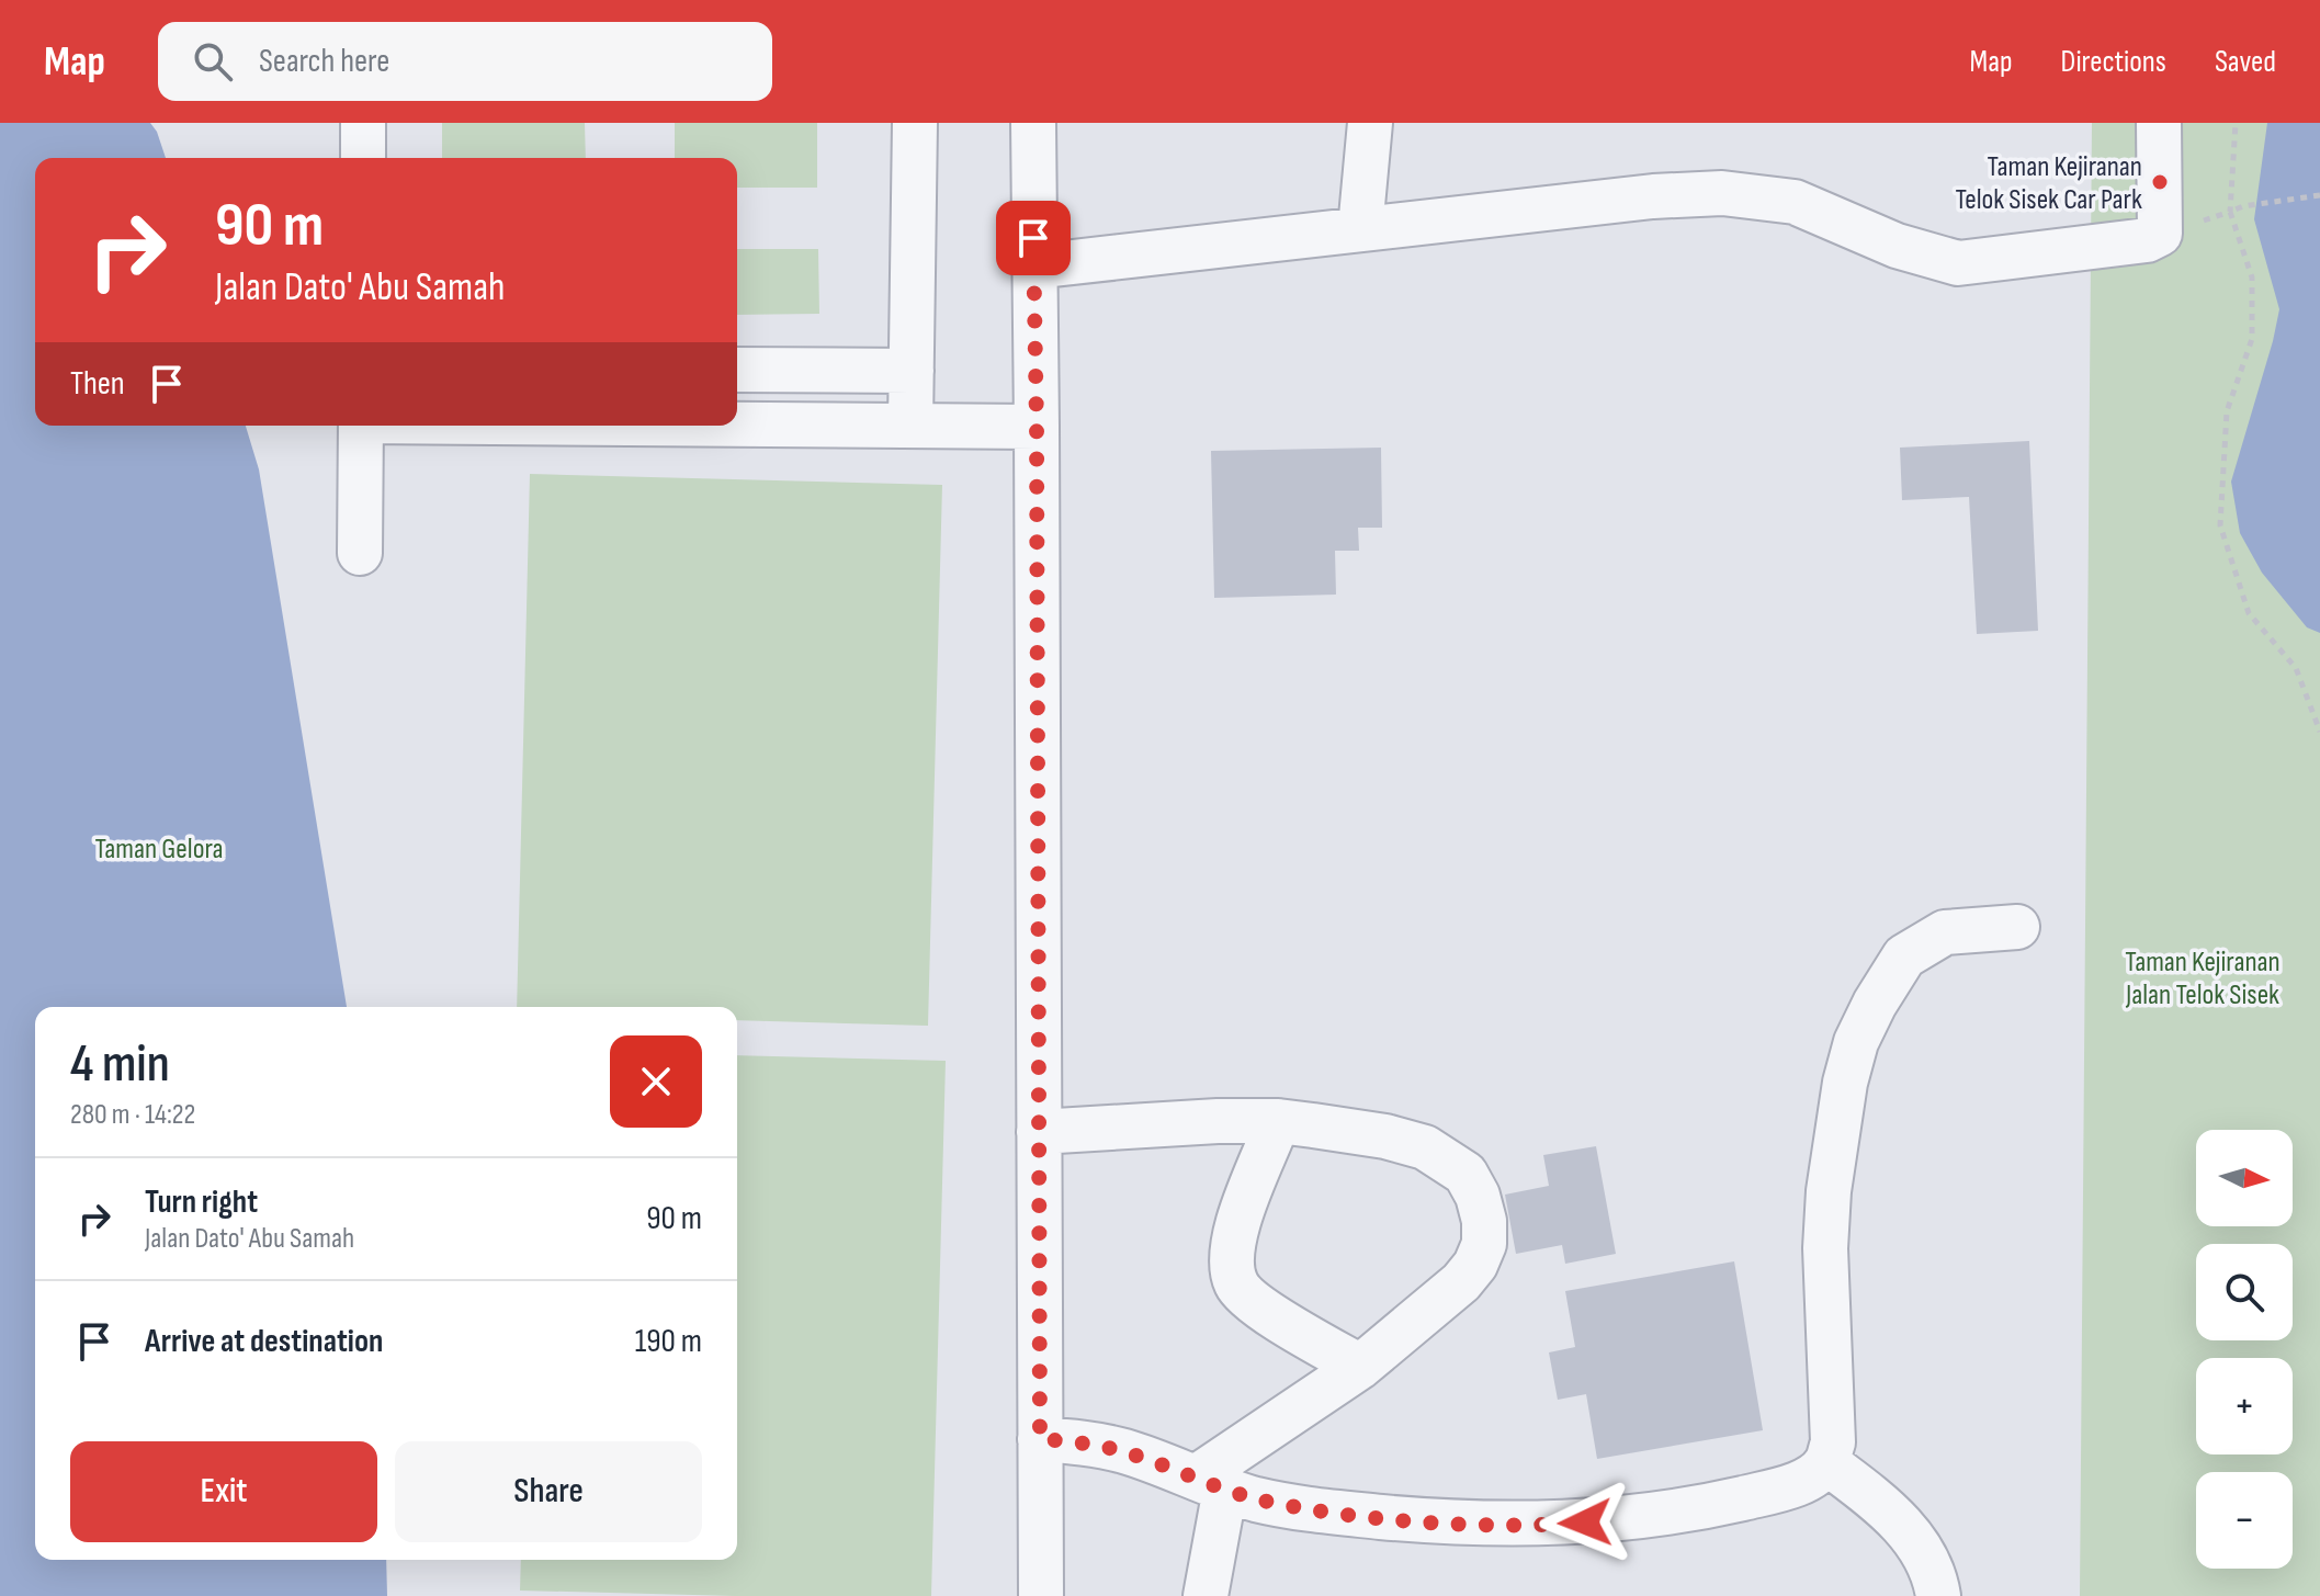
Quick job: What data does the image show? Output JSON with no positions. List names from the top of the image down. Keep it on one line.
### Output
{"parks":["Taman Gelora","Taman Kejiranan Jalan Telok Sisek"],"places":["Taman Kejiranan Telok Sisek Car Park"],"north":"right","page":{"header":"Map","search":"Search here","nav":["Map","Directions","Saved"],"turn":["90 m","Jalan Dato' Abu Samah"],"then":"Then","heading":["4 min","280 m · 14:22"],"map_buttons":["+","−"],"list":[{"name":"Turn right","note":"Jalan Dato' Abu Samah","value":"90 m"},{"name":"Arrive at destination","value":"190 m"}],"buttons":["Exit","Share"]}}
